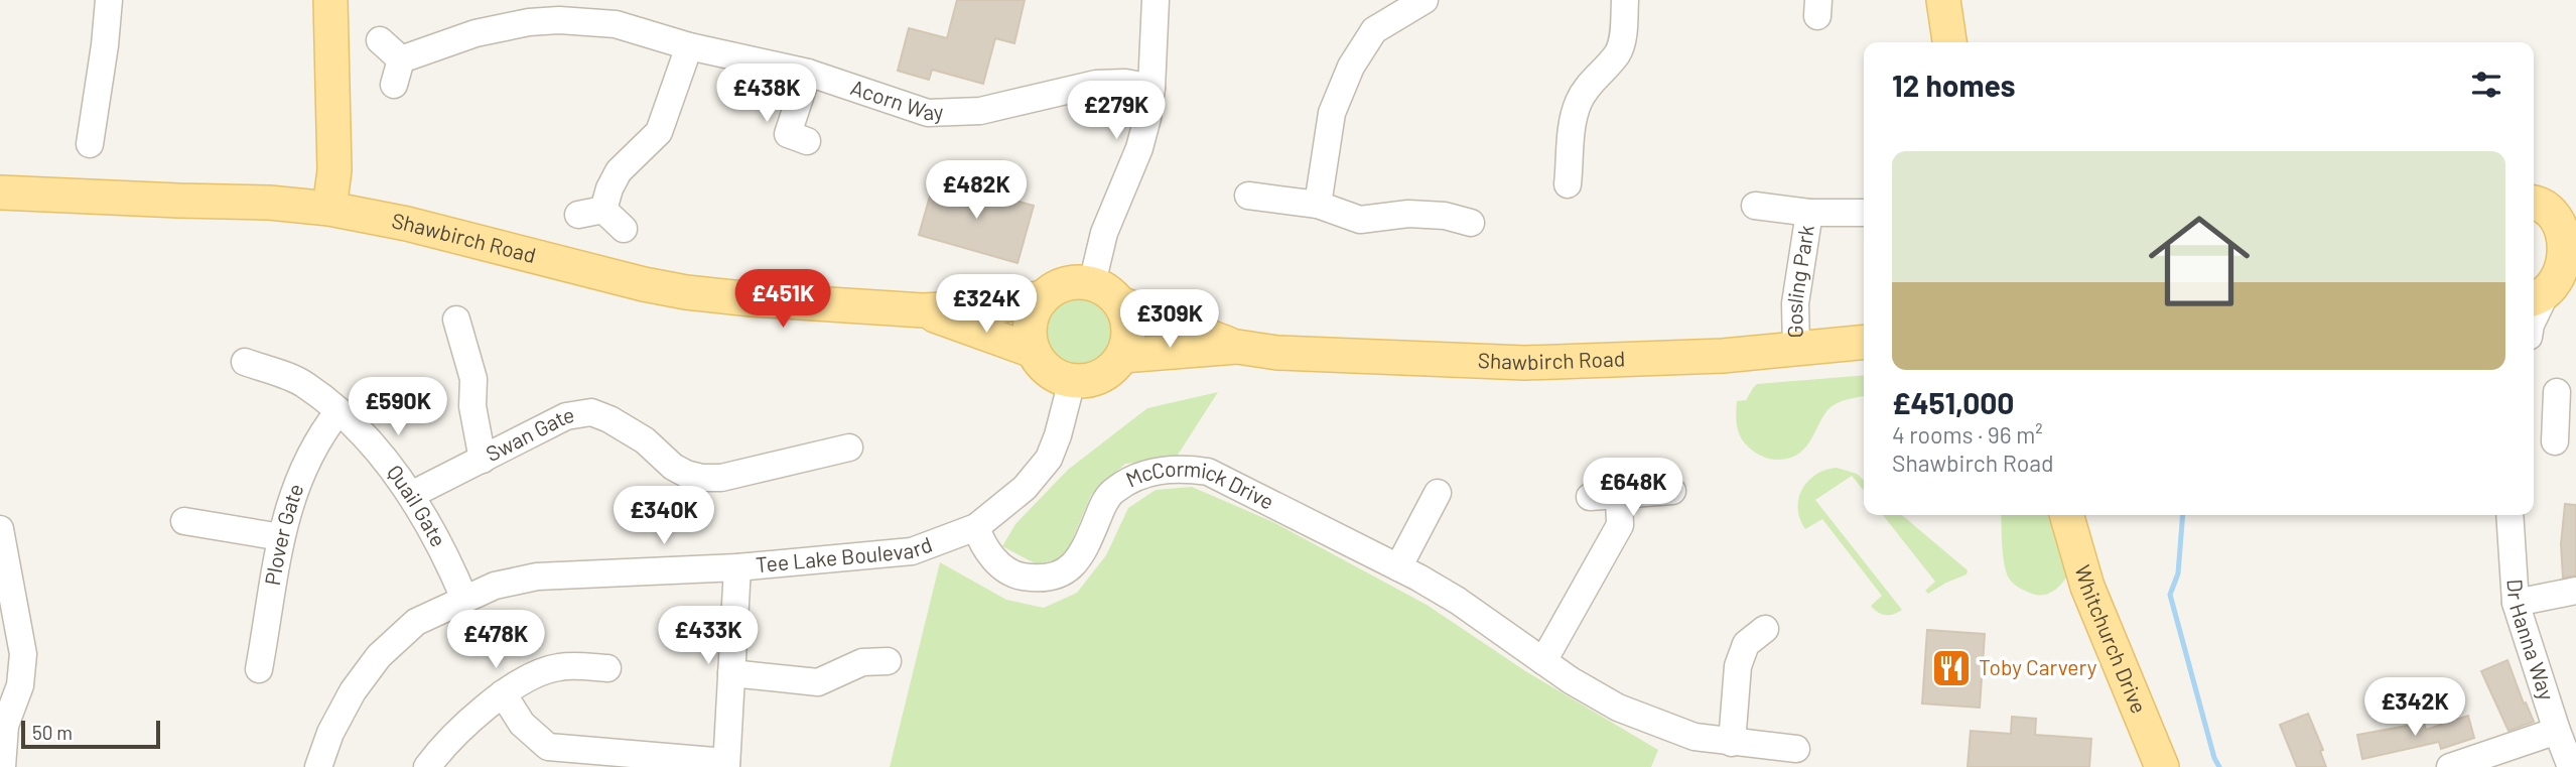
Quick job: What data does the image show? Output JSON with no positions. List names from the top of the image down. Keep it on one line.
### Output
{"streets":{"main road":["Shawbirch Road","Whitchurch Drive"],"street":["Acorn Way","Gosling Park","Swan Gate","McCormick Drive","Quail Gate","Plover Gate","Tee Lake Boulevard","Dr Hanna Way"]},"crossings":[["Shawbirch Road","Gosling Park"],["Shawbirch Road","Tee Lake Boulevard"],["Swan Gate","Quail Gate"],["McCormick Drive","Tee Lake Boulevard"],["Quail Gate","Plover Gate"],["Quail Gate","Tee Lake Boulevard"]],"places":{"restaurant":["Toby Carvery"]},"scale_bar":"50 m","page":{"heading":"12 homes","price":["£438K","£279K","£482K","£451K","£324K","£309K","£590K","£648K","£340K","£433K","£478K","£342K"],"list":[{"name":"£451,000","note":"4 rooms · 96 m² · Shawbirch Road"}],"scale":"50 m"}}
